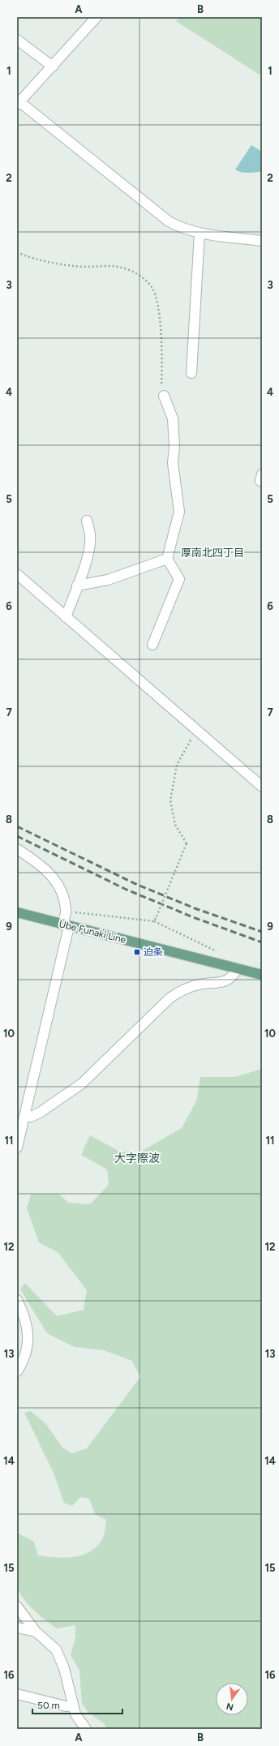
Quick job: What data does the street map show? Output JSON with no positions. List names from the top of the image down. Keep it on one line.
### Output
{"streets":{"main road":["Ube Funaki Line"]},"districts":["厚南北四丁目","大字際波"],"places":{"transit":["迫条"]},"scale_bar":"50 m","north":"bottom","grid":{"columns":["A","B"],"rows":["1","2","3","4","5","6","7","8","9","10","11","12","13","14","15","16"]}}
